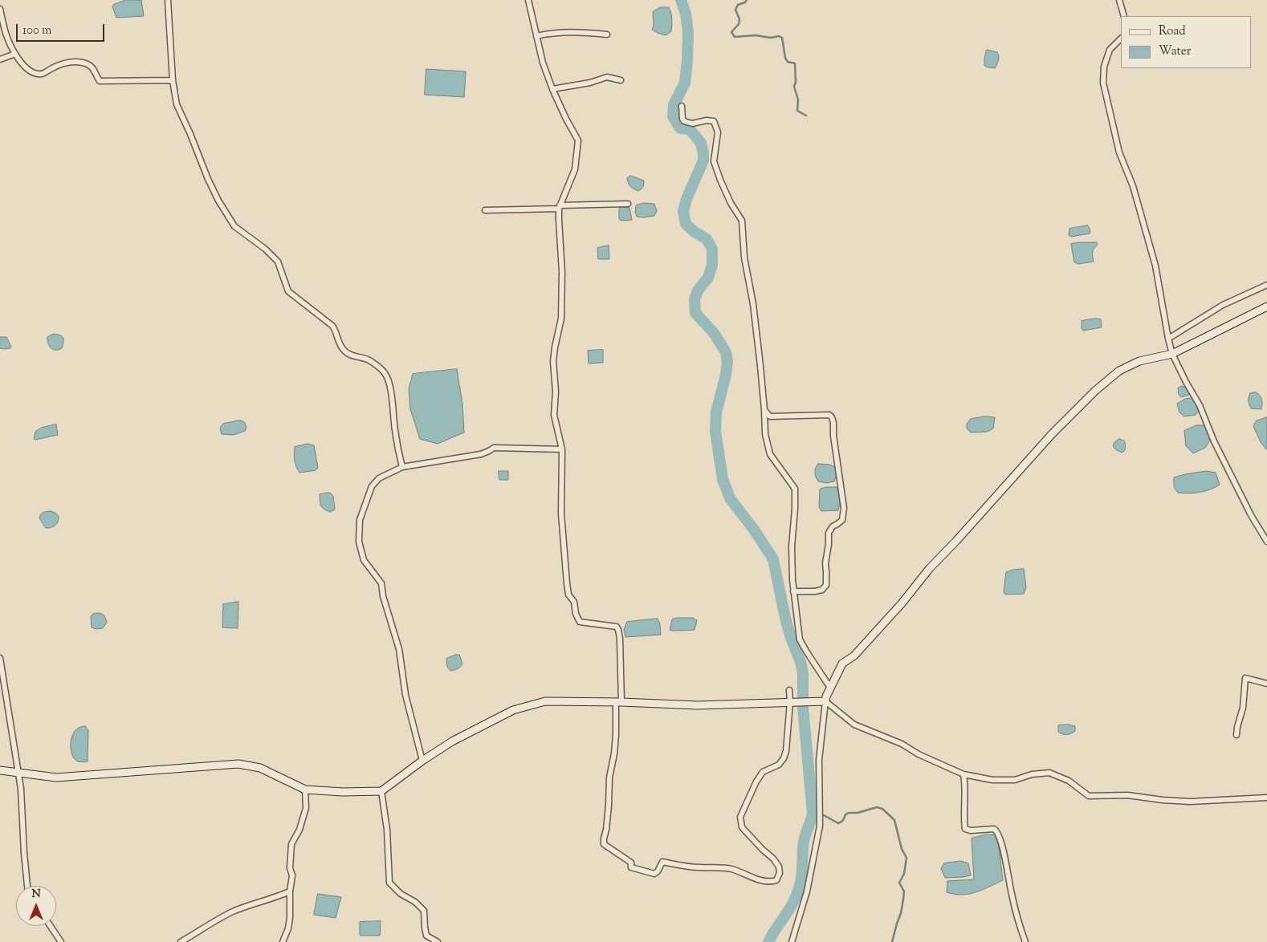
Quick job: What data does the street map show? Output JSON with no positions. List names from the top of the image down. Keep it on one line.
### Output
{"legend":["Road","Water"],"scale_bar":"100 m","north":"top"}
